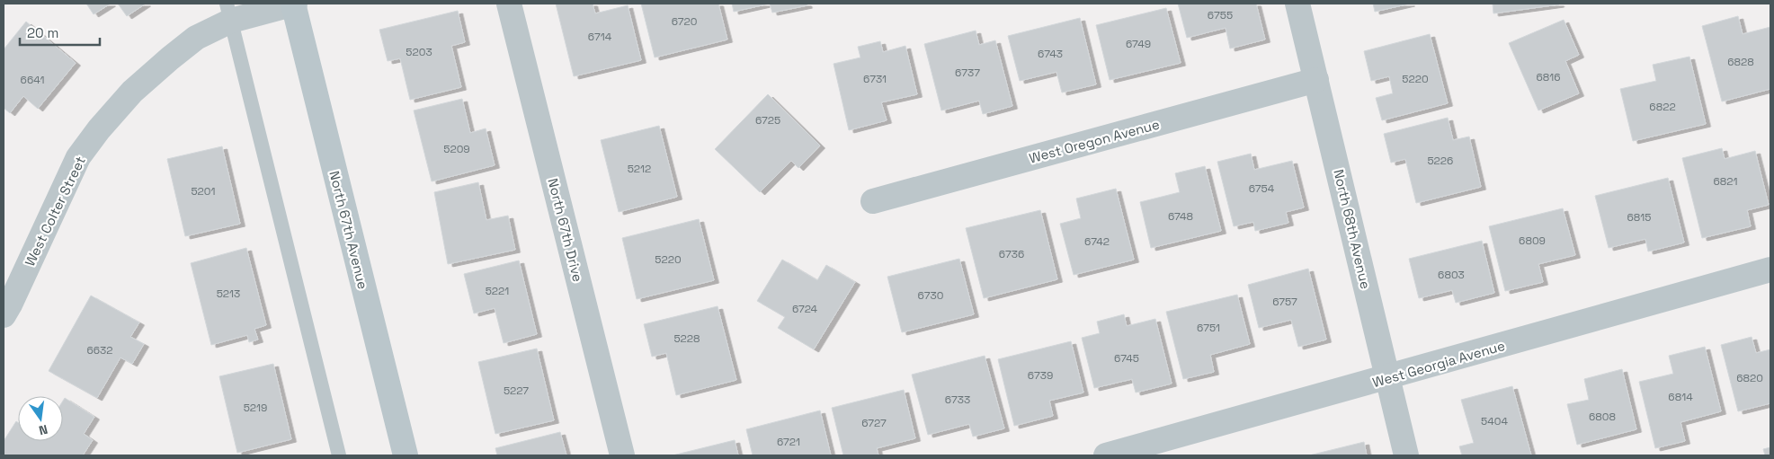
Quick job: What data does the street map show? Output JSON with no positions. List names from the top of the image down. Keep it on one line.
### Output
{"streets":{"main road":["North 67th Avenue"],"street":["West Oregon Avenue","West Colter Street","North 68th Avenue","North 67th Drive","West Georgia Avenue"]},"crossings":[["West Oregon Avenue","North 68th Avenue"],["West Colter Street","North 67th Avenue"],["North 68th Avenue","West Georgia Avenue"]],"house_numbers":["6755","6720","6714","6749","5203","6743","6828","6737","6816","6731","5220","6641","6822","6725","5209","5226","5212","6821","6754","5201","6748","6815","6809","6742","6736","5220","6803","5221","5213","6730","6757","6724","6751","5228","6632","6745","6739","6820","5227","6814","6733","5219","6808","5404","6727","6721"],"scale_bar":"20 m","north":"bottom"}
